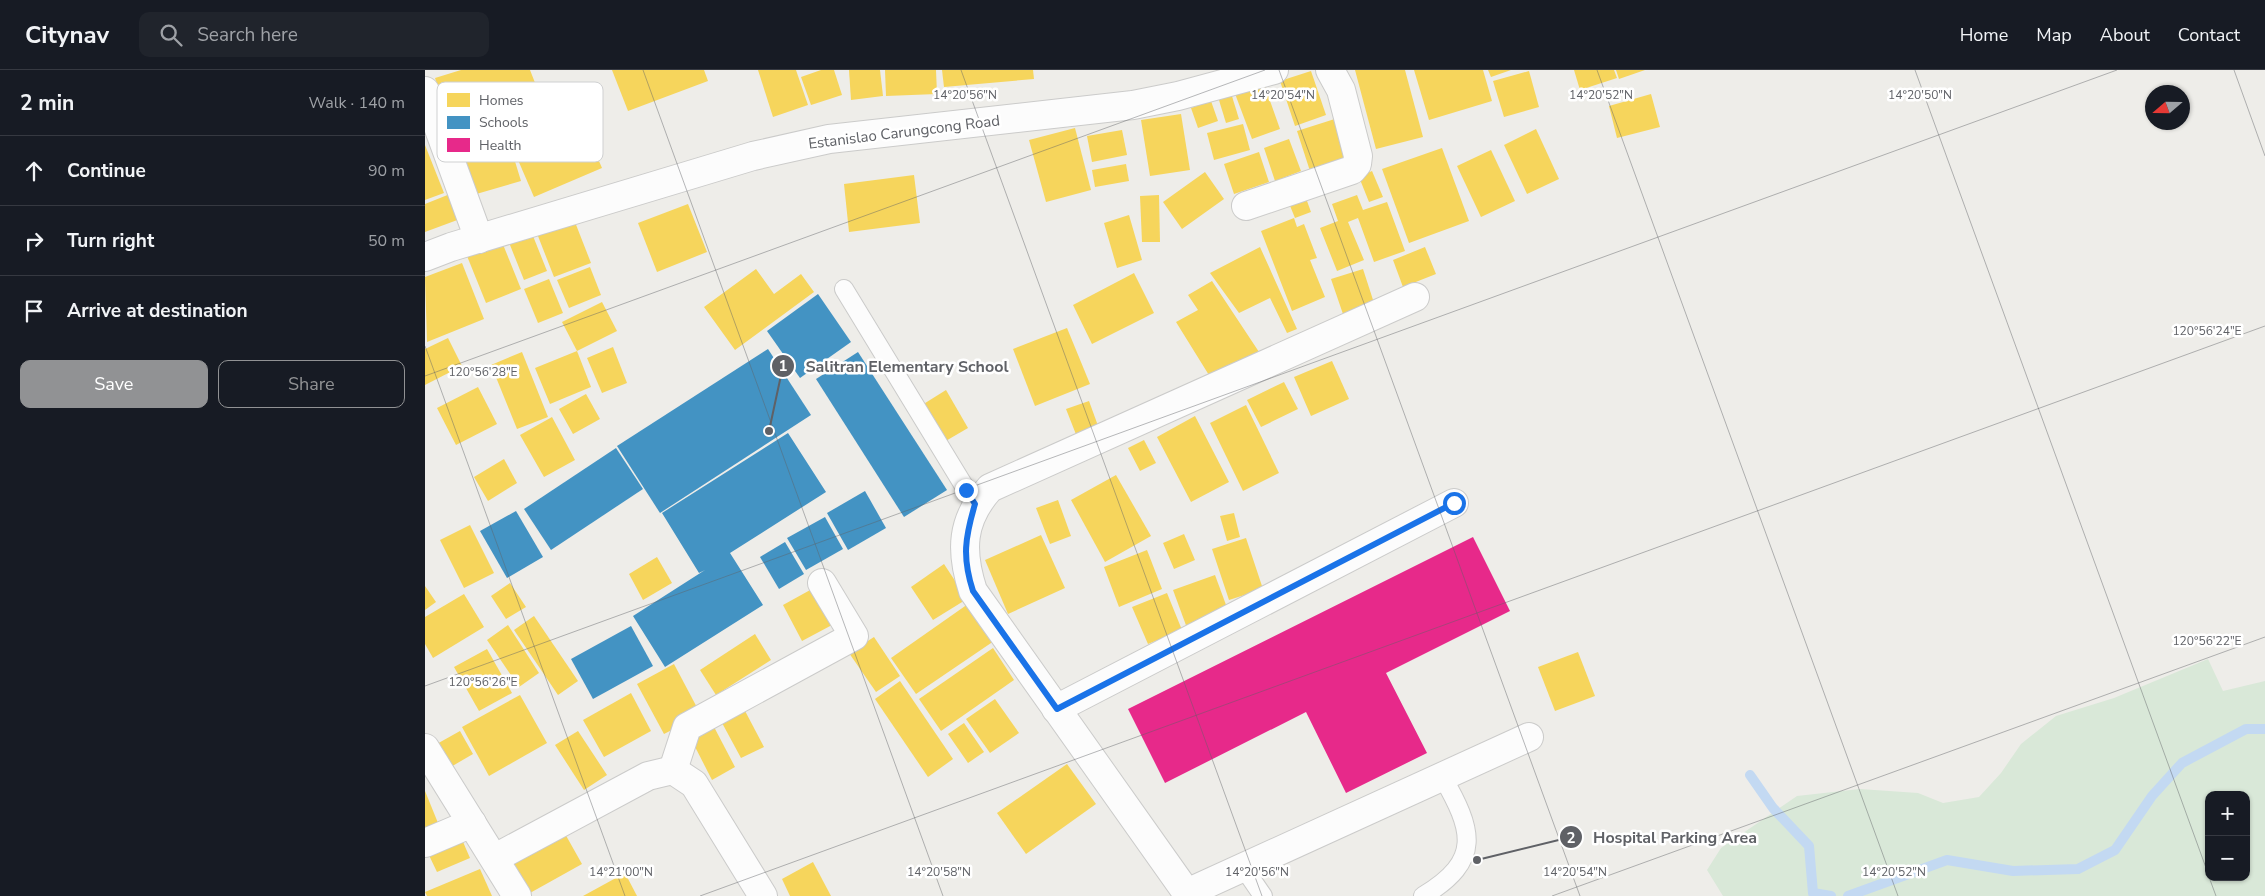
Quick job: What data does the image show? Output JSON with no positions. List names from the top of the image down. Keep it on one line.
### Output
{"streets":{"street":["Estanislao Carungcong Road"]},"places":["Salitran Elementary School","Hospital Parking Area"],"legend":["Homes","Schools","Health"],"north":"left","page":{"header":"Citynav","search":"Search here","nav":["Home","Map","About","Contact"],"heading":["2 min","Walk · 140 m"],"list":[["Continue","90 m"],["Turn right","50 m"],"Arrive at destination"],"buttons":["Save","Share"],"map_buttons":["+","−"]},"coordinates":["14°20'56\"N","14°20'54\"N","14°20'52\"N","14°20'50\"N","120°56'24\"E","120°56'28\"E","120°56'22\"E","120°56'26\"E","14°21'00\"N","14°20'58\"N"]}
